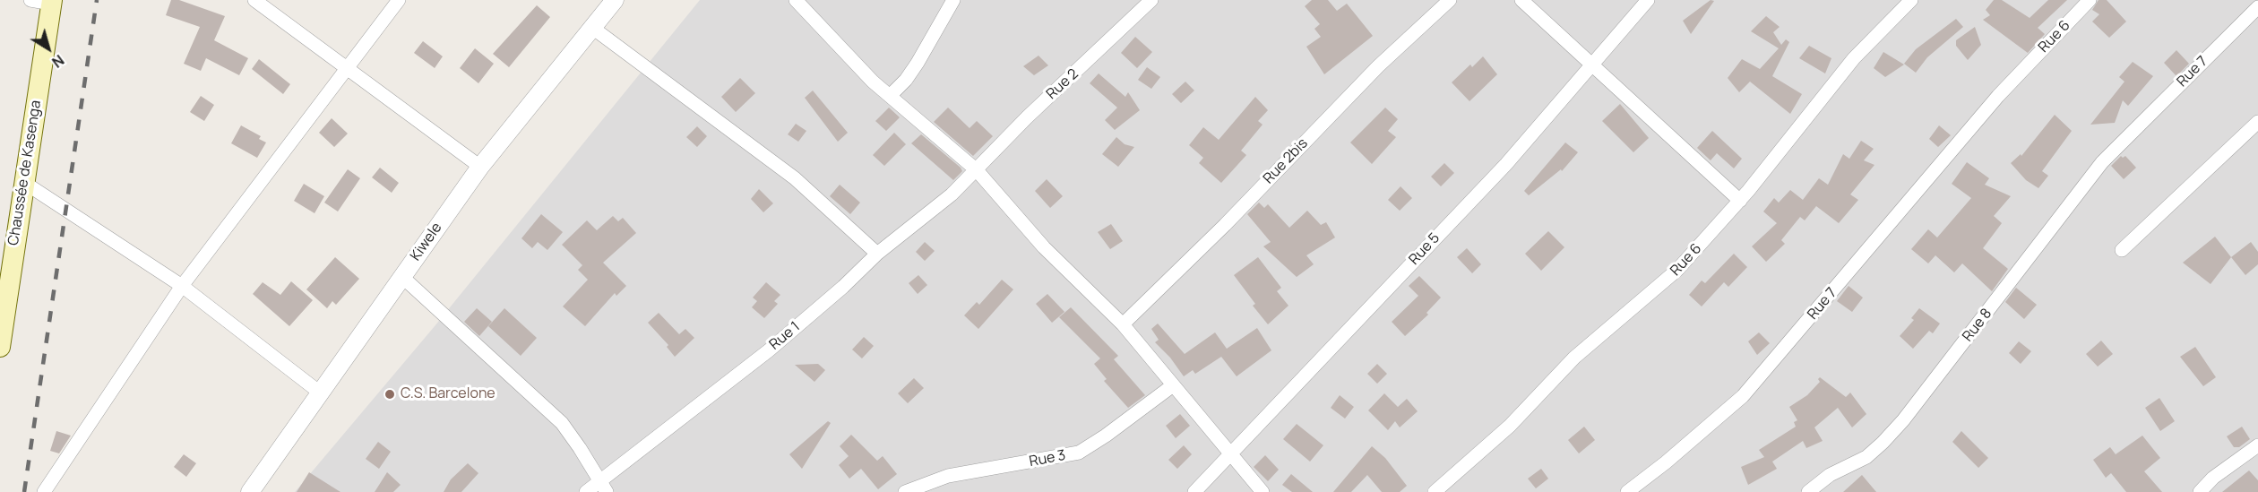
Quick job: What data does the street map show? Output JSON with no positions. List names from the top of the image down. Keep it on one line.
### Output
{"streets":{"main road":["Chaussée de Kasenga"],"street":["Rue 6","Rue 7","Rue 2","Rue 2bis","Kiwele","Rue 5","Rue 8","Rue 1","Rue 3"]},"crossings":[["Rue 6","Rue 7"],["Rue 7","Rue 8"],["Rue 2","Rue 1"]],"places":["C.S. Barcelone"],"north":"bottom right"}
